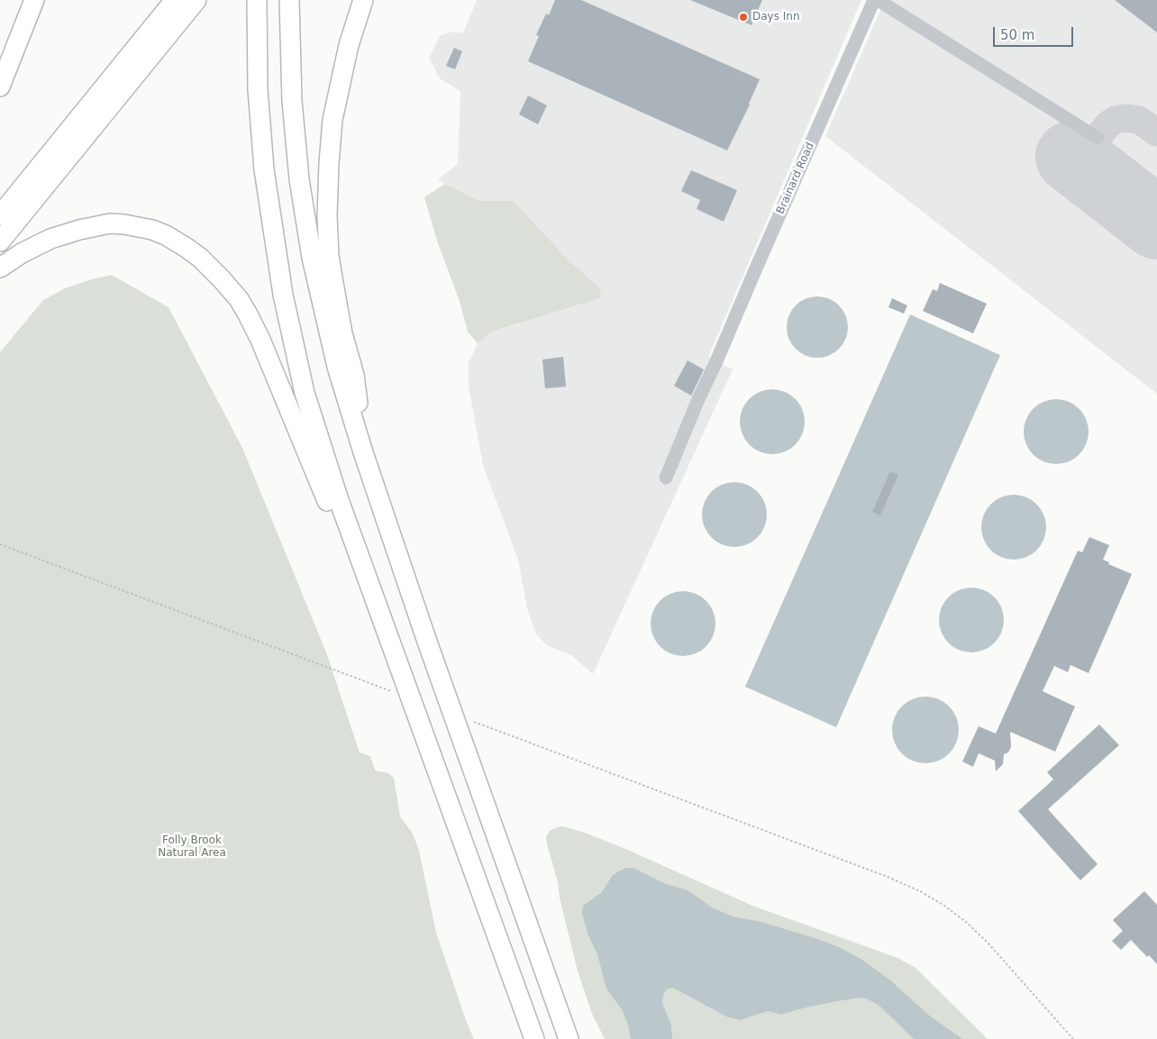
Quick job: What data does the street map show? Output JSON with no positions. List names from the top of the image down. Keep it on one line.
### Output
{"streets":{"street":["Brainard Road"]},"parks":["Folly Brook Natural Area"],"places":["Days Inn"],"scale_bar":"50 m"}
